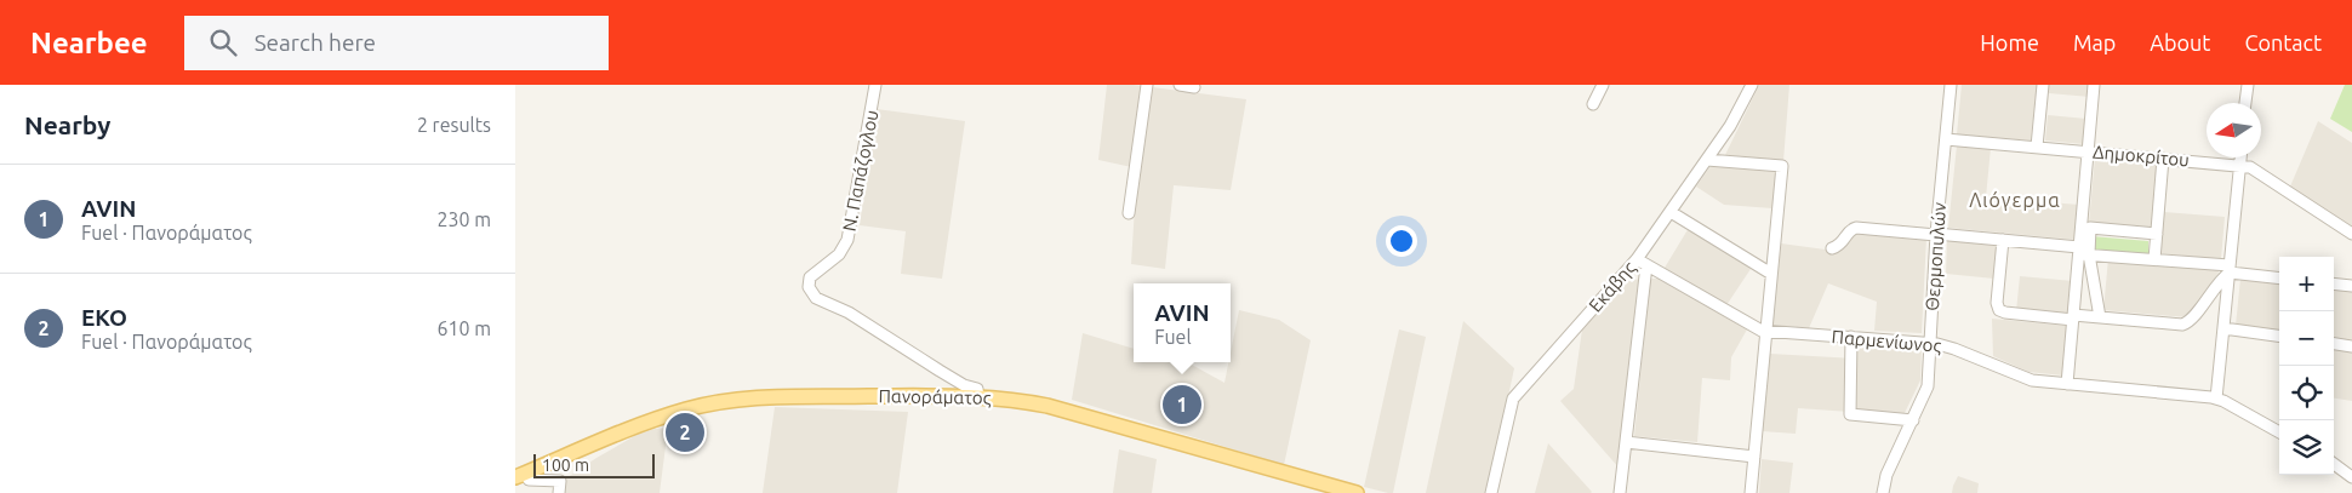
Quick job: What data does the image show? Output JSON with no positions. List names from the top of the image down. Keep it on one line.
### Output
{"streets":{"main road":["Πανοράματος"],"street":["Δημοκρίτου","Ν. Παπάζογλου","Θερμοπυλών","Εκάβης","Παρμενίωνος"]},"crossings":[["Δημοκρίτου","Θερμοπυλών"],["Ν. Παπάζογλου","Πανοράματος"],["Θερμοπυλών","Παρμενίωνος"],["Εκάβης","Παρμενίωνος"]],"districts":["Λιόγερμα"],"scale_bar":"100 m","north":"left","page":{"header":"Nearbee","search":"Search here","nav":["Home","Map","About","Contact"],"heading":["Nearby","2 results"],"list":[{"mark":"1","name":"AVIN","note":"Fuel · Πανοράματος","value":"230 m"},{"mark":"2","name":"EKO","note":"Fuel · Πανοράματος","value":"610 m"}],"map_buttons":["+","−"],"popup":["AVIN","Fuel"],"pins":["1","2"],"scale":"100 m"}}
